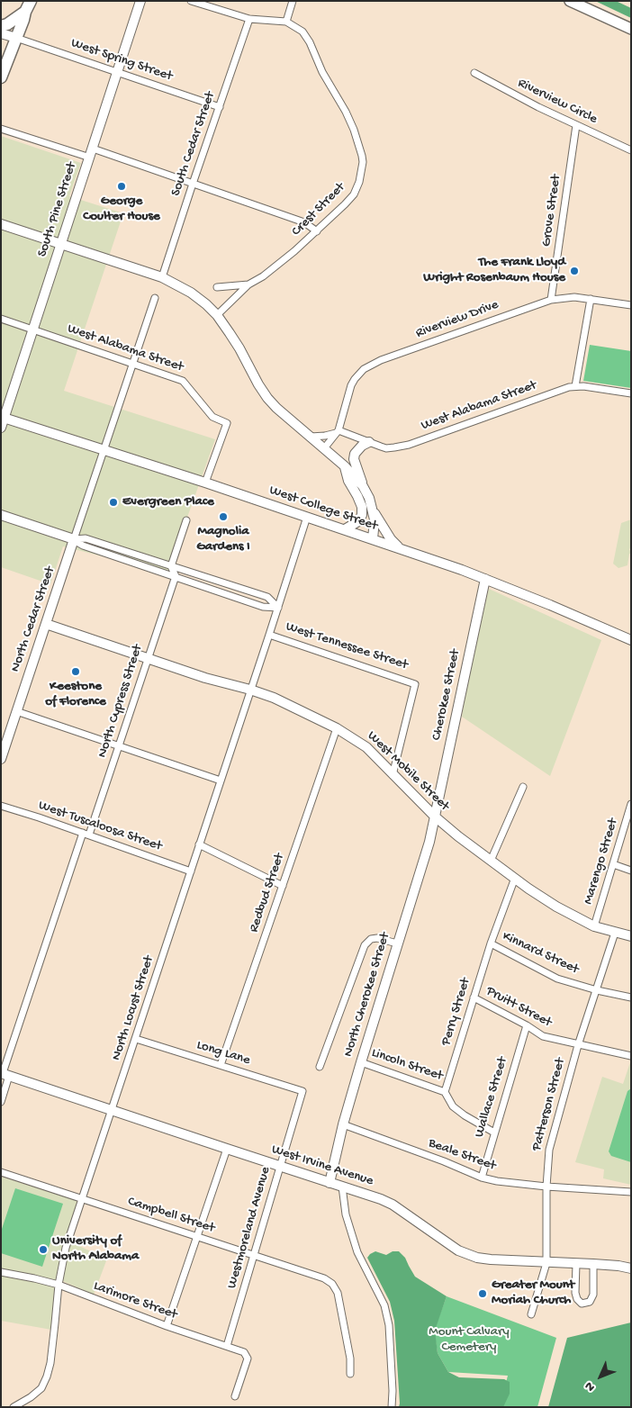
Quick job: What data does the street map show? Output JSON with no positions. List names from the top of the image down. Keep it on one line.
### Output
{"streets":{"street":["West Spring Street","Riverview Circle","South Cedar Street","South Pine Street","Crest Street","Grove Street","Riverview Drive","West Alabama Street","West College Street","North Cedar Street","West Tennessee Street","Cherokee Street","North Cypress Street","West Mobile Street","West Tuscaloosa Street","Marengo Street","Redbud Street","Kinnard Street","North Cherokee Street","Pruitt Street","North Locust Street","Perry Street","Long Lane","Lincoln Street","Wallace Street","Patterson Street","Beale Street","West Irvine Avenue","Campbell Street","Westmoreland Avenue","Larimore Street"]},"crossings":[["West Spring Street","South Cedar Street"],["West Spring Street","South Pine Street"],["Riverview Circle","Grove Street"],["South Pine Street","West Alabama Street"],["South Pine Street","West College Street"],["Grove Street","Riverview Drive"],["Riverview Drive","West Alabama Street"],["West Alabama Street","West College Street"],["West College Street","Cherokee Street"],["West College Street","North Locust Street"],["North Cedar Street","West Tennessee Street"],["North Cedar Street","West Mobile Street"],["West Tennessee Street","North Cypress Street"],["West Tennessee Street","West Mobile Street"],["West Tennessee Street","North Locust Street"],["Cherokee Street","West Mobile Street"],["Cherokee Street","North Cherokee Street"],["North Cypress Street","West Mobile Street"],["North Cypress Street","West Tuscaloosa Street"],["North Cypress Street","West Irvine Avenue"],["West Mobile Street","Marengo Street"],["West Mobile Street","Redbud Street"],["West Mobile Street","North Cherokee Street"],["West Mobile Street","North Locust Street"],["West Mobile Street","Perry Street"],["West Mobile Street","Patterson Street"],["West Tuscaloosa Street","North Locust Street"],["Redbud Street","Long Lane"],["Kinnard Street","Perry Street"],["Kinnard Street","Patterson Street"],["North Cherokee Street","Lincoln Street"],["North Cherokee Street","Beale Street"],["North Cherokee Street","West Irvine Avenue"],["Pruitt Street","Perry Street"],["Pruitt Street","Wallace Street"],["Pruitt Street","Patterson Street"],["North Locust Street","Long Lane"],["North Locust Street","West Irvine Avenue"],["North Locust Street","Campbell Street"],["North Locust Street","Larimore Street"],["Perry Street","Lincoln Street"],["Long Lane","Westmoreland Avenue"],["Wallace Street","Beale Street"],["Patterson Street","Beale Street"],["Patterson Street","West Irvine Avenue"],["West Irvine Avenue","Westmoreland Avenue"],["Campbell Street","Westmoreland Avenue"],["Westmoreland Avenue","Larimore Street"]],"parks":["Mount Calvary Cemetery"],"places":["George Coulter House","The Frank Lloyd Wright Rosenbaum House","Evergreen Place","Magnolia Gardens I","Keestone of Florence","University of North Alabama","Greater Mount Moriah Church"],"north":"bottom left"}
